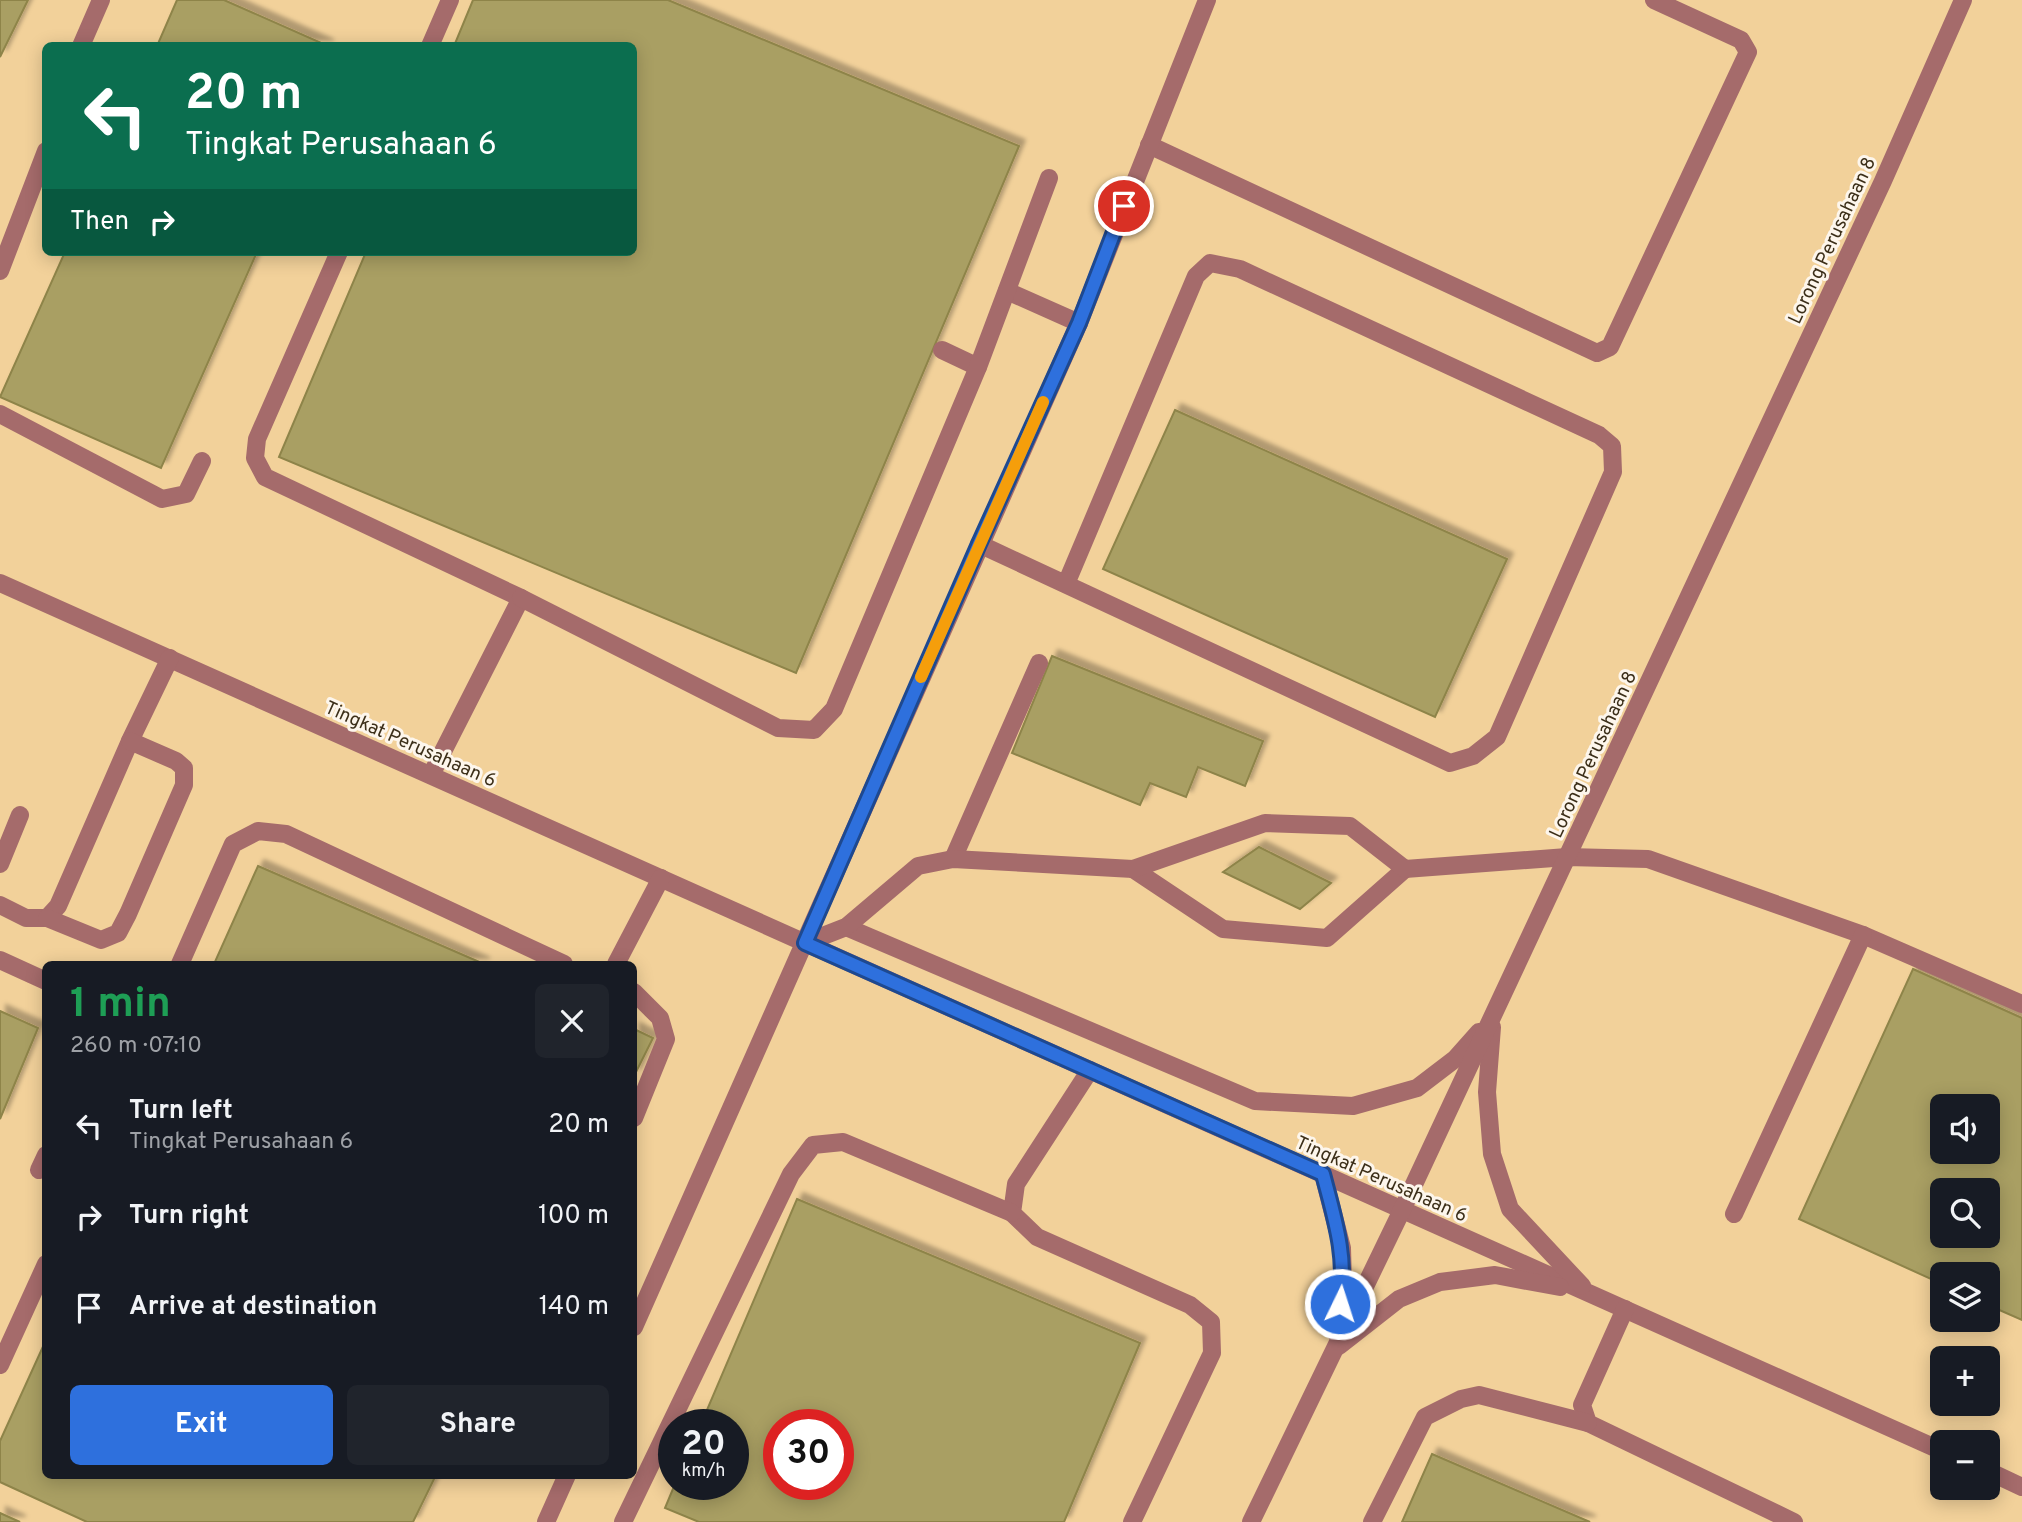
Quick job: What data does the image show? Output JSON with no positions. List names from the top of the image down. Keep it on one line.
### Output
{"streets":{"street":["Lorong Perusahaan 8","Tingkat Perusahaan 6"]},"crossings":[["Lorong Perusahaan 8","Tingkat Perusahaan 6"]],"page":{"turn":["20 m","Tingkat Perusahaan 6"],"then":"Then","heading":["1 min","260 m · 07:10"],"list":[{"name":"Turn left","note":"Tingkat Perusahaan 6","value":"20 m"},{"name":"Turn right","value":"100 m"},{"name":"Arrive at destination","value":"140 m"}],"map_buttons":["+","−"],"buttons":["Exit","Share"],"speed":"20 km/h","limit":"30"}}
